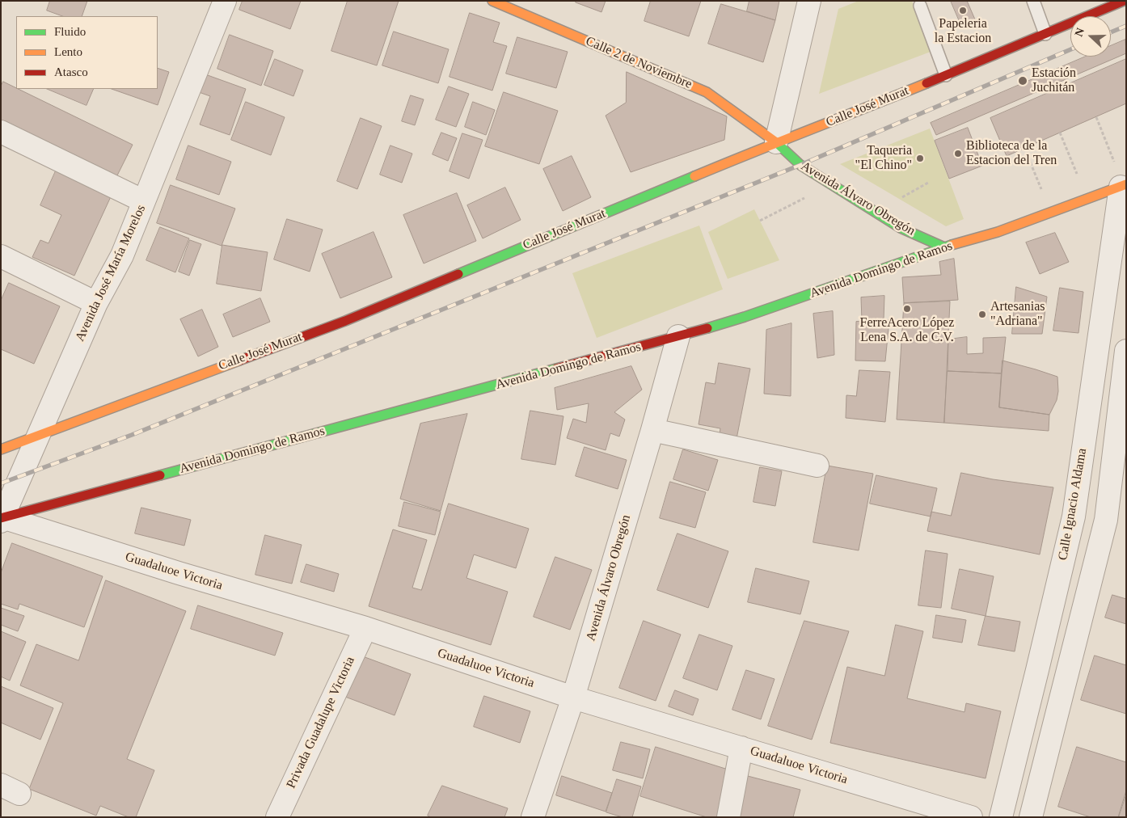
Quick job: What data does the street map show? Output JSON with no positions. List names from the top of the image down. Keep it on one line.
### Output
{"streets":{"street":["Calle 2 de Noviembre","Calle José Murat","Avenida Álvaro Obregón","Avenida Domingo de Ramos","Avenida José María Morelos","Calle Ignacio Aldama","Guadaluoe Victoria","Privada Guadalupe Victoria"]},"crossings":[["Calle 2 de Noviembre","Calle José Murat"],["Calle 2 de Noviembre","Avenida Álvaro Obregón"],["Calle José Murat","Avenida Álvaro Obregón"],["Calle José Murat","Avenida José María Morelos"],["Avenida Álvaro Obregón","Avenida Domingo de Ramos"],["Avenida Álvaro Obregón","Guadaluoe Victoria"],["Avenida Domingo de Ramos","Avenida José María Morelos"],["Avenida Domingo de Ramos","Calle Ignacio Aldama"],["Avenida Domingo de Ramos","Guadaluoe Victoria"],["Avenida José María Morelos","Guadaluoe Victoria"],["Guadaluoe Victoria","Privada Guadalupe Victoria"]],"places":["Papeleria la Estacion","Estación Juchitán","Biblioteca de la Estacion del Tren","Taqueria \"El Chino\"","FerreAcero López Lena S.A. de C.V.","Artesanias \"Adriana\""],"legend":["Fluido","Lento","Atasco"],"north":"left"}
